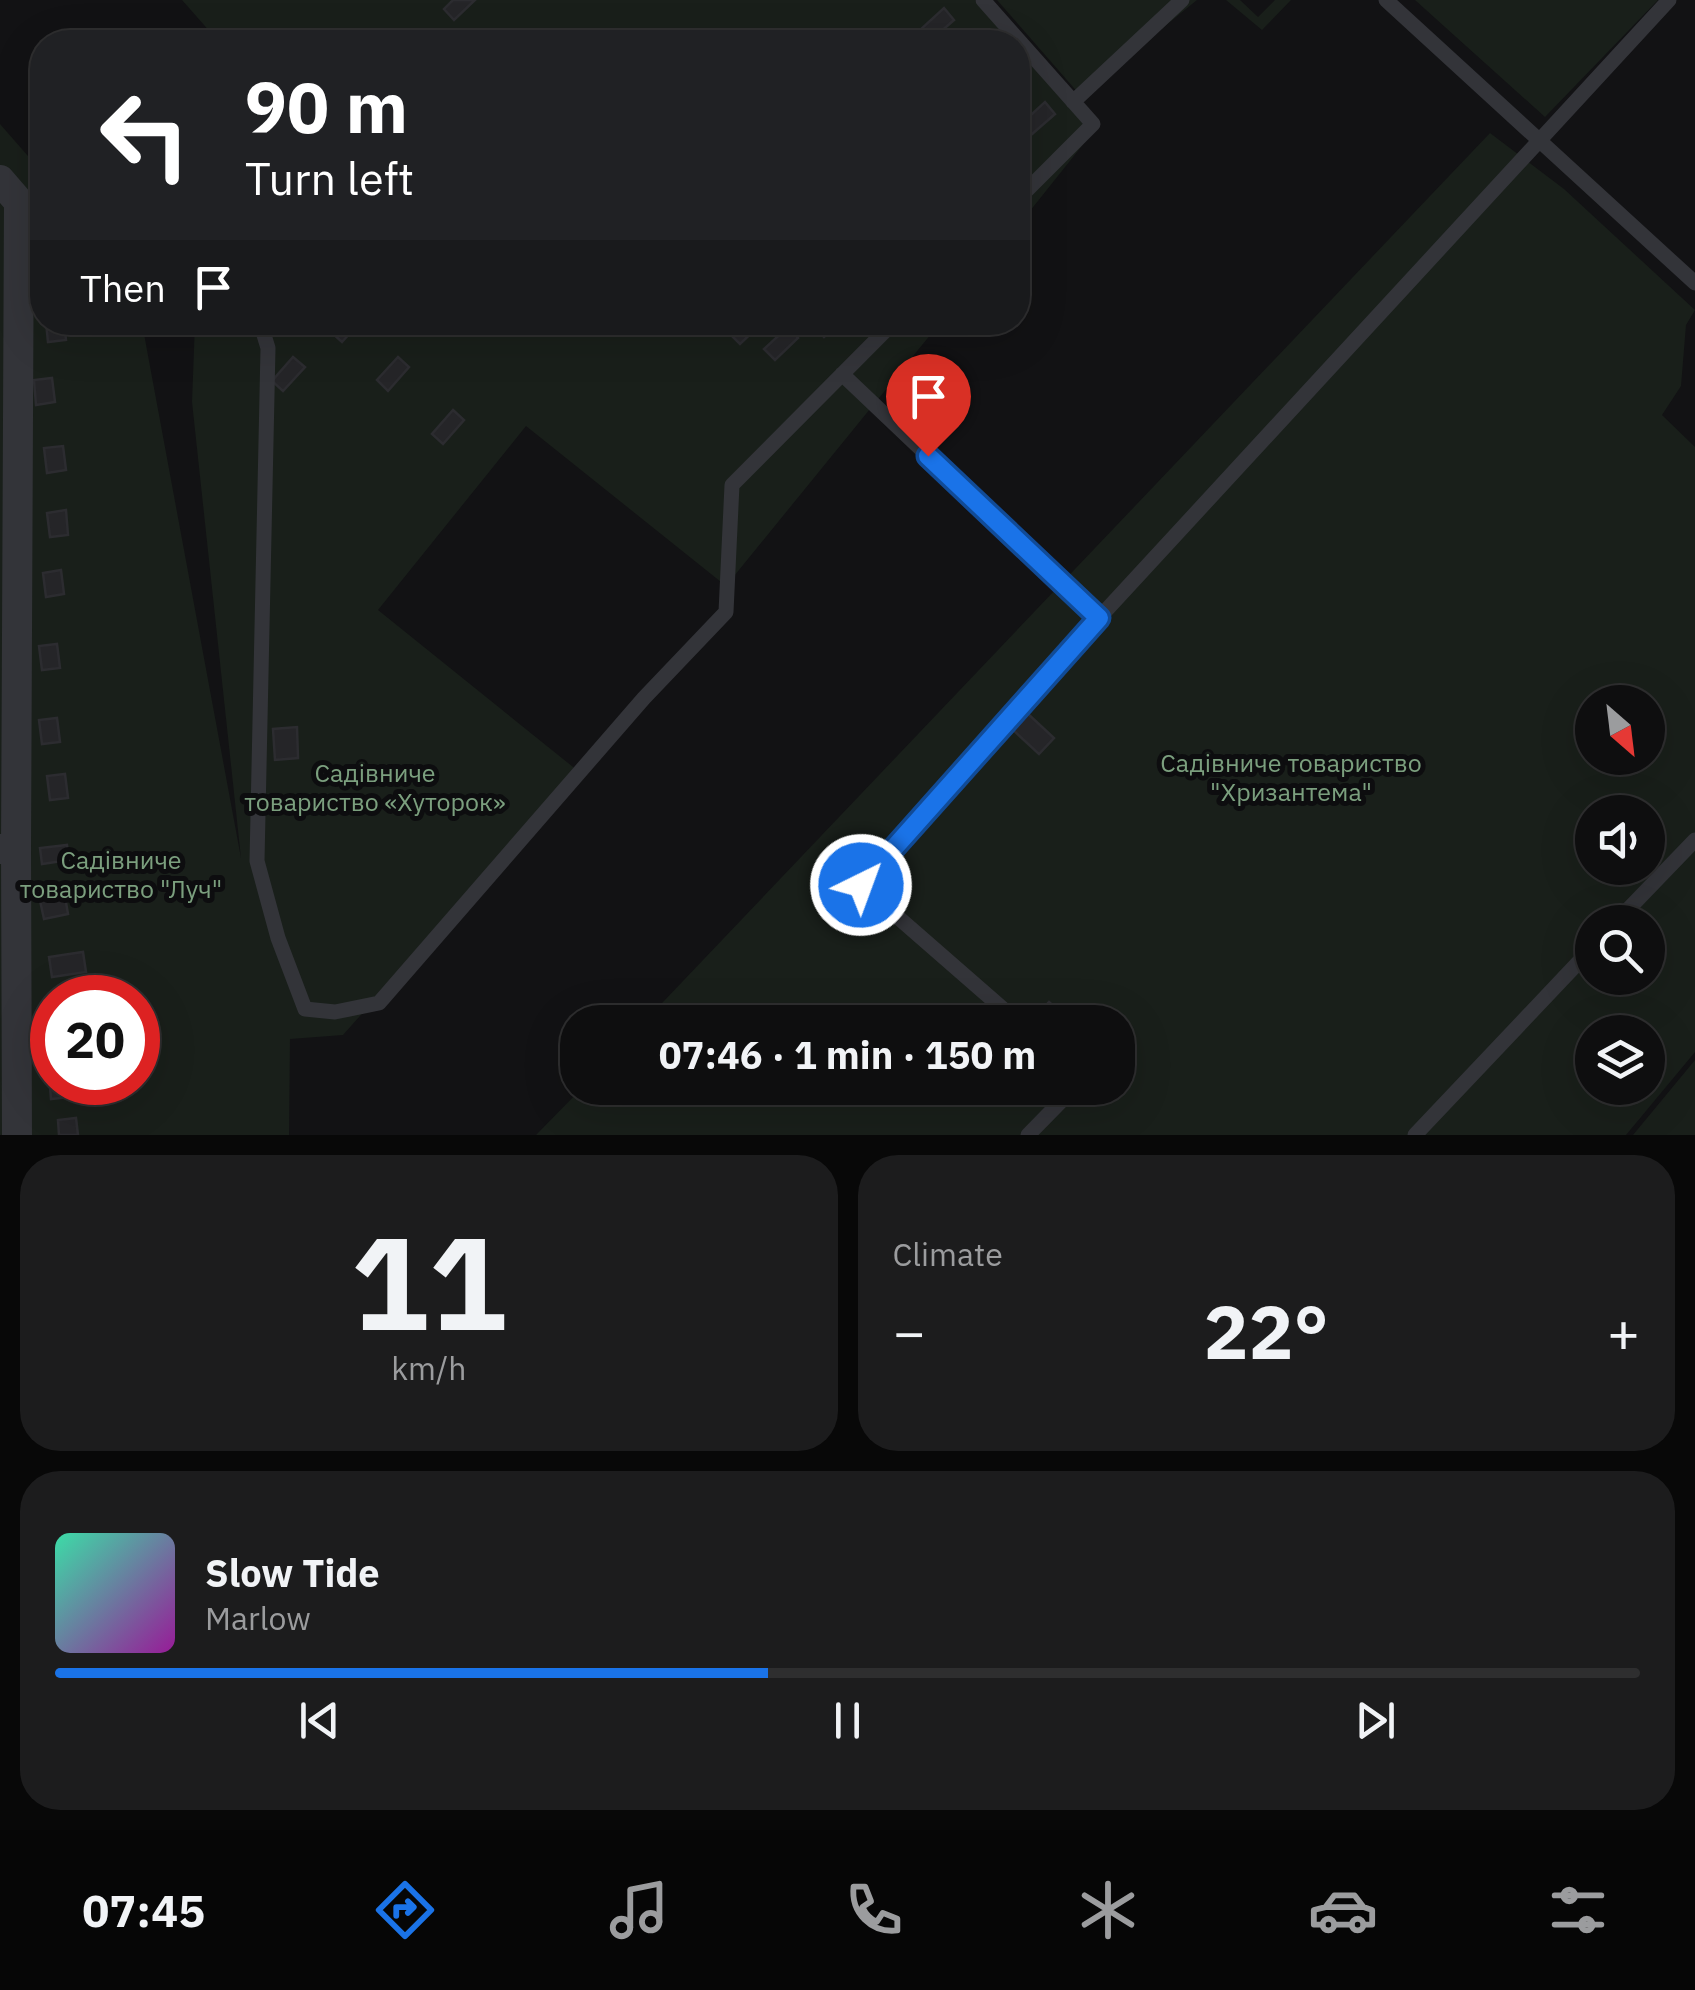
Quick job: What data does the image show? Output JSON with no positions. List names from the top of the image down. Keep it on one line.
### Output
{"parks":["Садівниче товариство \"Хризантема\"","Садівниче товариство «Хуторок»","Садівниче товариство \"Луч\""],"north":"bottom right","page":{"turn":["90 m","Turn left"],"then":"Then","limit":"20","trip":"07:46 · 1 min · 150 m","tile":[["11","km/h"],"Climate"],"heat":["−","22°","+"],"song":["Slow Tide","Marlow"],"tabs":"07:45"}}
